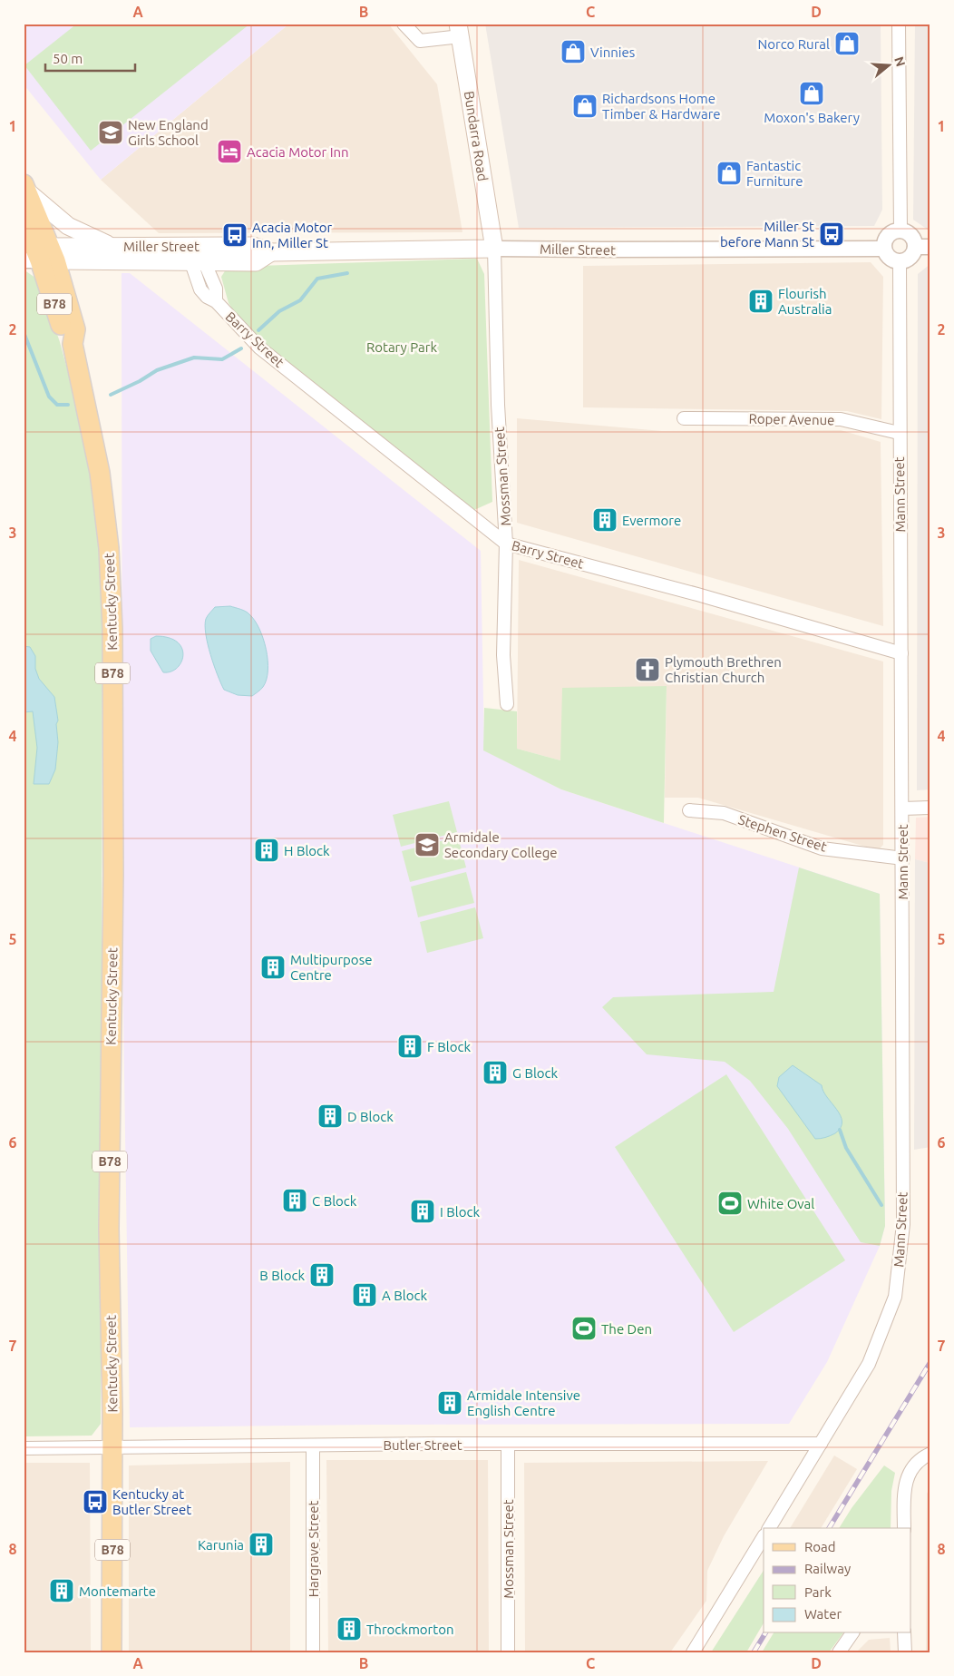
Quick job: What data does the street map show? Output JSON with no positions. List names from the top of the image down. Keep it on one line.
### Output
{"streets":{"main road":["Bundarra Road","Miller Street","B78","Kentucky Street"],"street":["Barry Street","Roper Avenue","Mossman Street","Mann Street","Stephen Street","Butler Street","Hargrave Street"]},"crossings":[["Bundarra Road","Miller Street"],["Bundarra Road","Mossman Street"],["Miller Street","B78"],["Miller Street","Barry Street"],["Miller Street","Mossman Street"],["Miller Street","Mann Street"],["Miller Street","Kentucky Street"],["B78","Kentucky Street"],["Barry Street","Mossman Street"],["Barry Street","Mann Street"],["Roper Avenue","Mann Street"],["Mossman Street","Butler Street"],["Mann Street","Stephen Street"],["Mann Street","Butler Street"],["Kentucky Street","Butler Street"],["Butler Street","Hargrave Street"]],"parks":["Rotary Park"],"places":{"shop":["Norco Rural","Vinnies","Moxon's Bakery","Richardsons Home Timber & Hardware","Fantastic Furniture"],"school or university":["New England Girls School","Armidale Secondary College"],"hotel":["Acacia Motor Inn"],"bus stop":["Miller St before Mann St","Acacia Motor Inn, Miller St","Kentucky at Butler Street"],"building":["Flourish Australia","Evermore","H Block","Multipurpose Centre","F Block","G Block","D Block","C Block","I Block","B Block","A Block","Armidale Intensive English Centre","Karunia","Montemarte","Throckmorton"],"church":["Plymouth Brethren Christian Church"],"sports":["White Oval","The Den"]},"legend":["Road","Railway","Park","Water"],"scale_bar":"50 m","north":"right","grid":{"columns":["A","B","C","D"],"rows":["1","2","3","4","5","6","7","8"]}}
